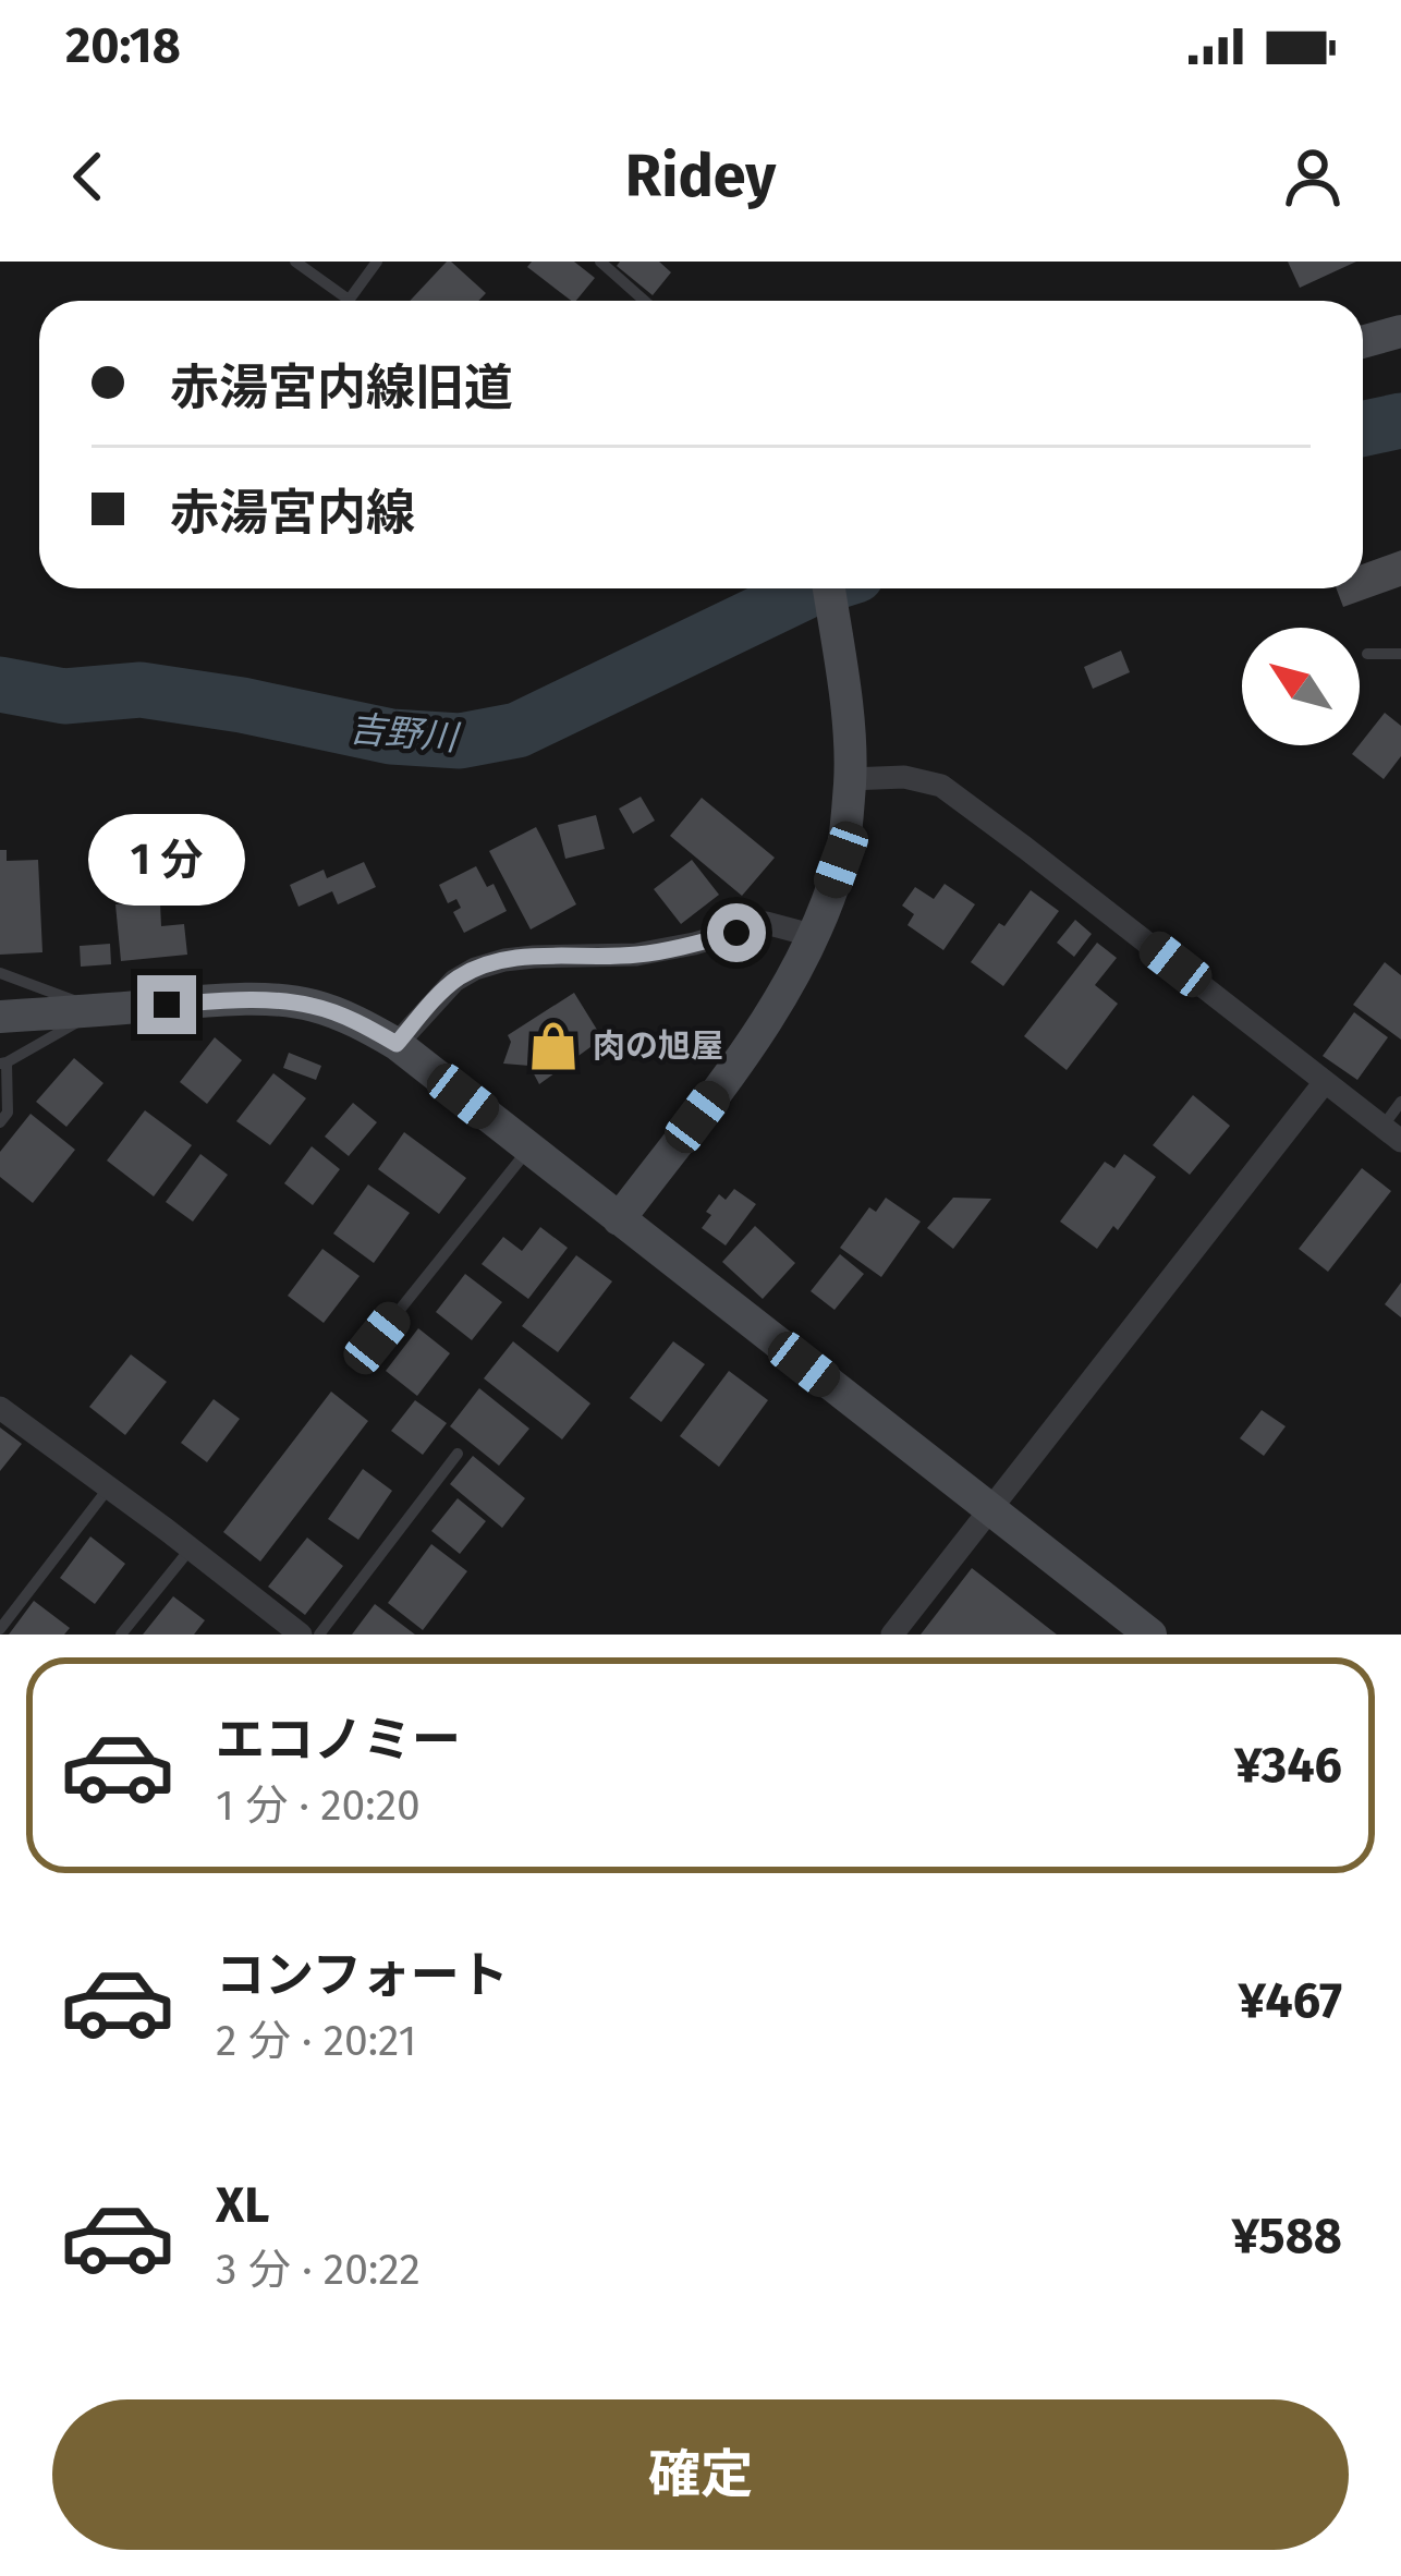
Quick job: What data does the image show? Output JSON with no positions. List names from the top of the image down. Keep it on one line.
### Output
{"water":["吉野川"],"places":{"shop":["肉の旭屋"]},"north":"top left","page":{"status":"20:18","header":"Ridey","banner":["赤湯宮内線旧道","赤湯宮内線"],"bubble":"1 分","list":[{"name":"エコノミー","note":"1 分 · 20:20","value":"¥346"},{"name":"コンフォート","note":"2 分 · 20:21","value":"¥467"},{"name":"XL","note":"3 分 · 20:22","value":"¥588"}],"buttons":"確定"}}
